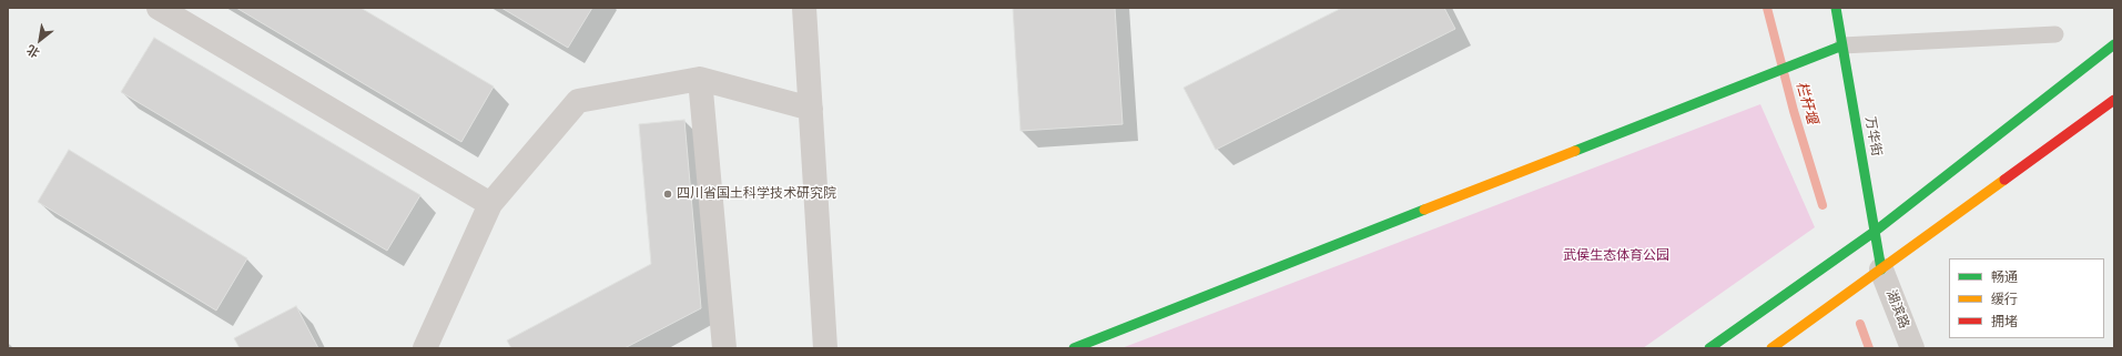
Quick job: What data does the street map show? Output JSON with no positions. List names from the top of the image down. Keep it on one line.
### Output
{"streets":{"street":["万华街","湖滨路"]},"crossings":[["万华街","湖滨路"]],"water":["栏杆堰"],"parks":["武侯生态体育公园"],"places":["四川省国土科学技术研究院"],"legend":["畅通","缓行","拥堵"],"north":"bottom left"}
